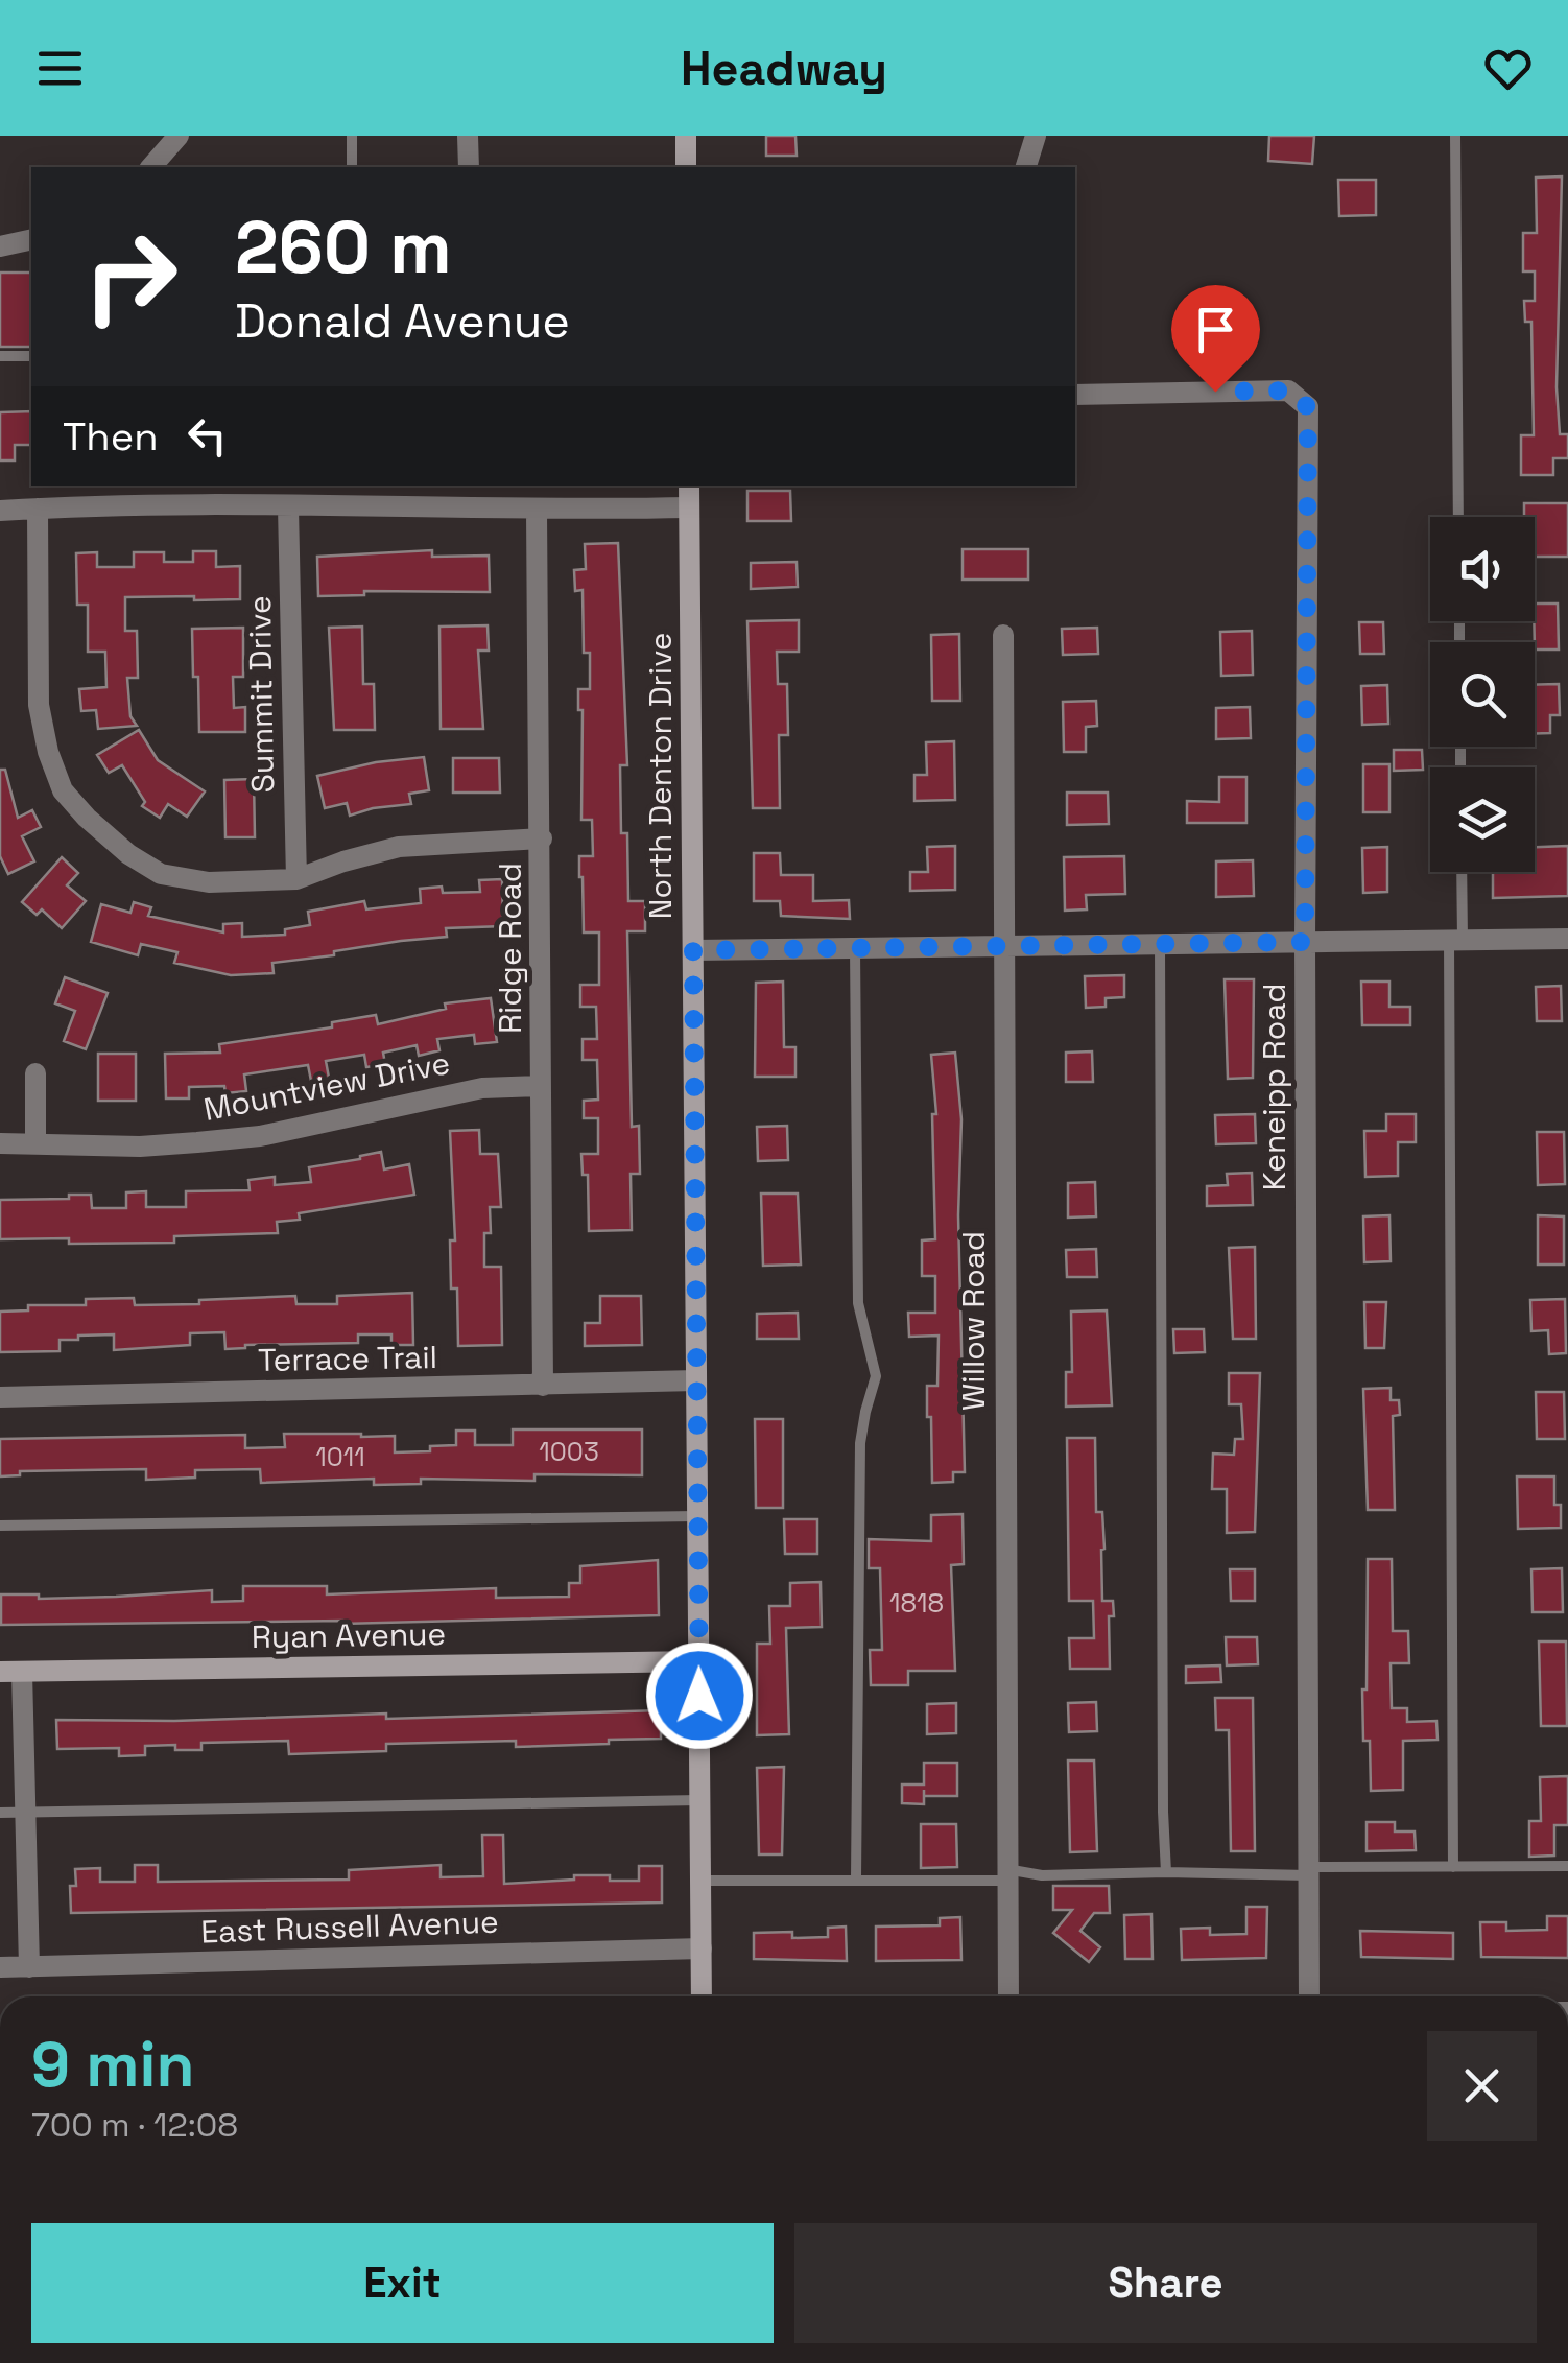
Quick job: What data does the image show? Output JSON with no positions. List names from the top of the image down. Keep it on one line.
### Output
{"streets":{"street":["Summit Drive","North Denton Drive","Ridge Road","Mountview Drive","Keneipp Road","Willow Road","Terrace Trail","Ryan Avenue","East Russell Avenue"]},"crossings":[["North Denton Drive","Terrace Trail"],["North Denton Drive","Ryan Avenue"],["North Denton Drive","East Russell Avenue"],["Ridge Road","Mountview Drive"],["Ridge Road","Terrace Trail"]],"house_numbers":["1003","1011","1818"],"page":{"header":"Headway","turn":["260 m","Donald Avenue"],"then":"Then","heading":["9 min","700 m · 12:08"],"buttons":["Exit","Share"]}}
